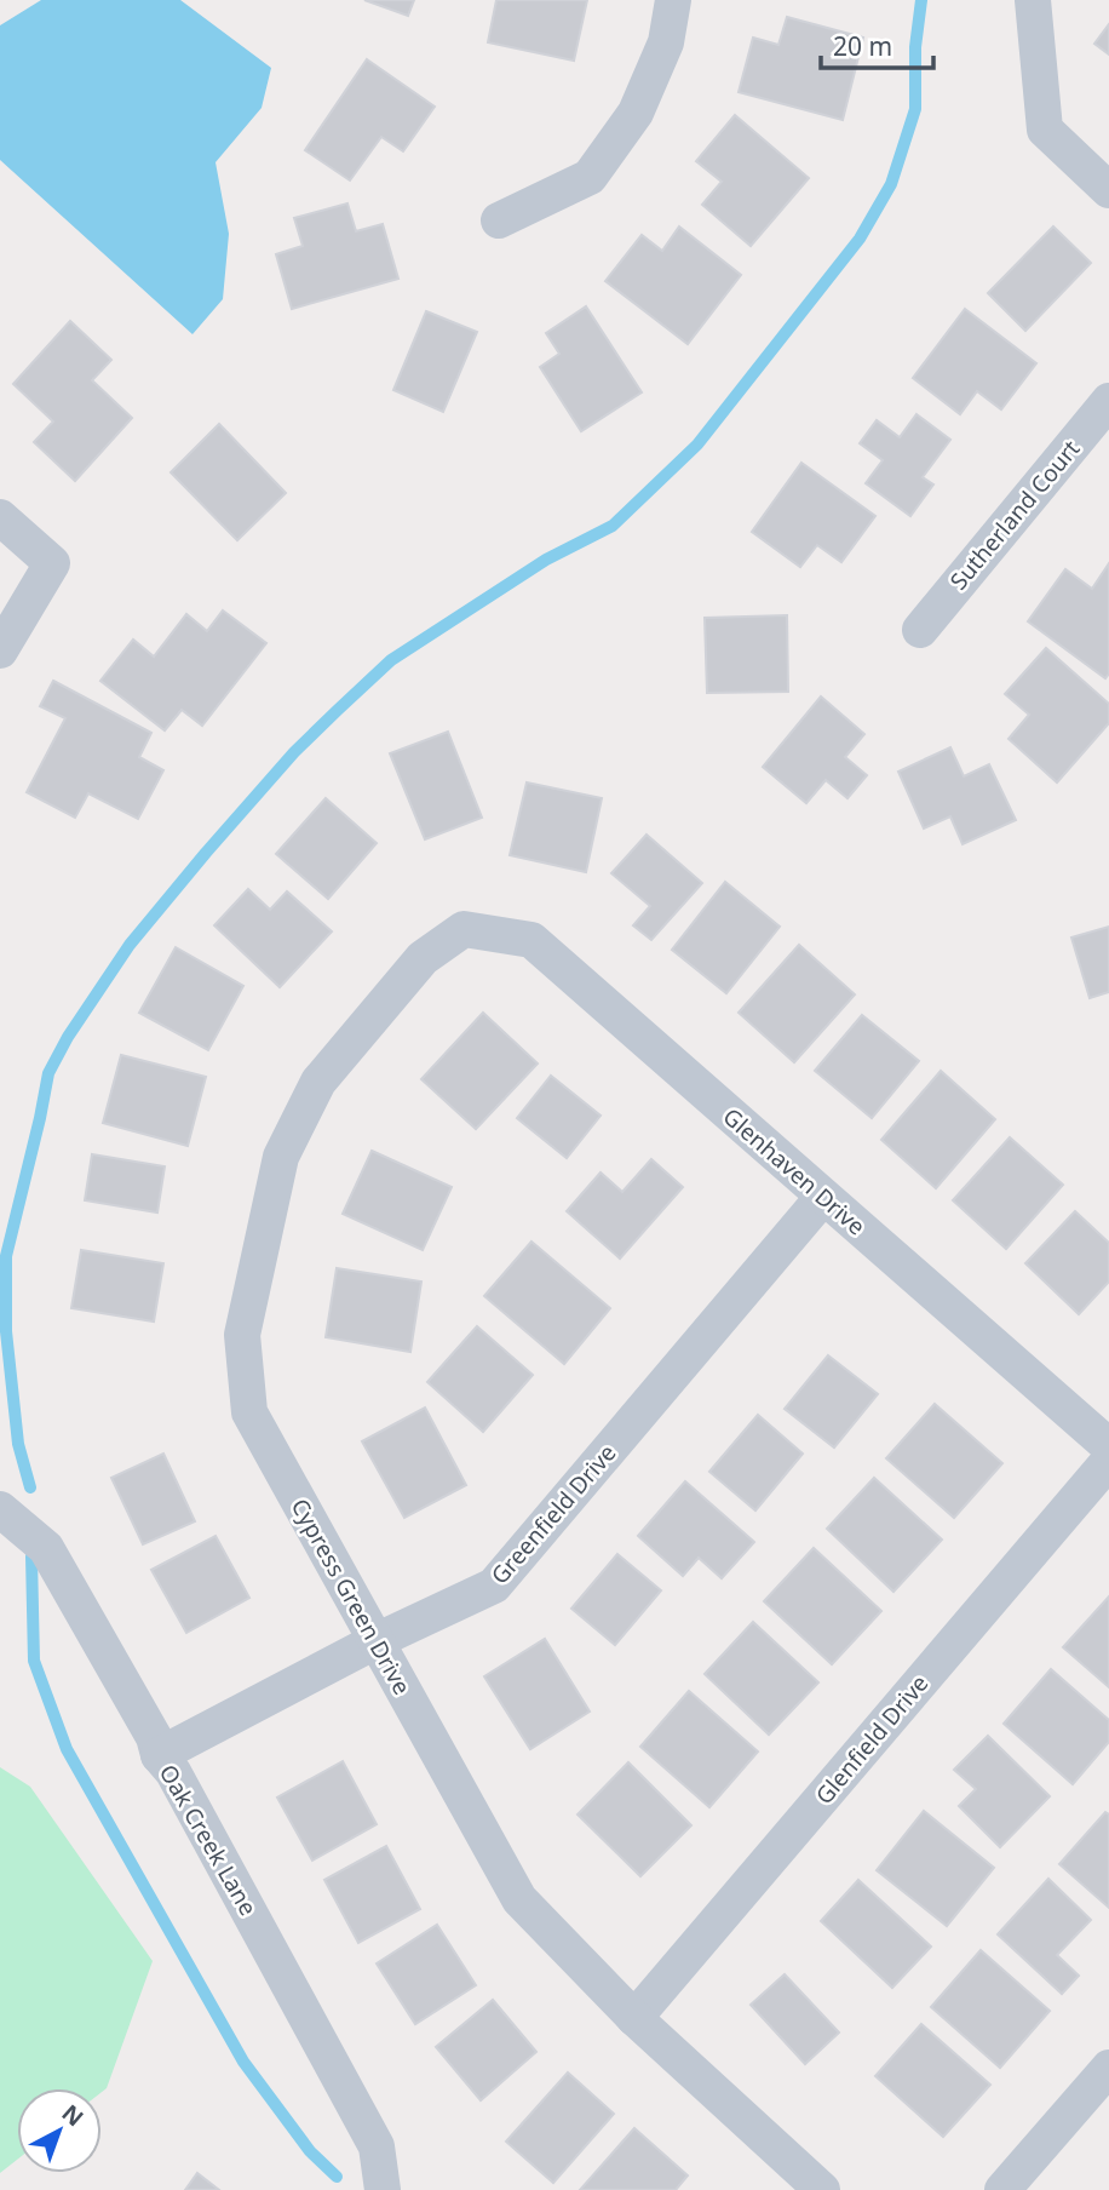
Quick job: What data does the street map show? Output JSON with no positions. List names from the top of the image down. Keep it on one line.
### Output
{"streets":{"street":["Sutherland Court","Glenhaven Drive","Greenfield Drive","Cypress Green Drive","Glenfield Drive","Oak Creek Lane"]},"crossings":[["Glenhaven Drive","Greenfield Drive"],["Glenhaven Drive","Cypress Green Drive"],["Greenfield Drive","Cypress Green Drive"],["Greenfield Drive","Oak Creek Lane"],["Cypress Green Drive","Glenfield Drive"]],"scale_bar":"20 m","north":"top right"}
